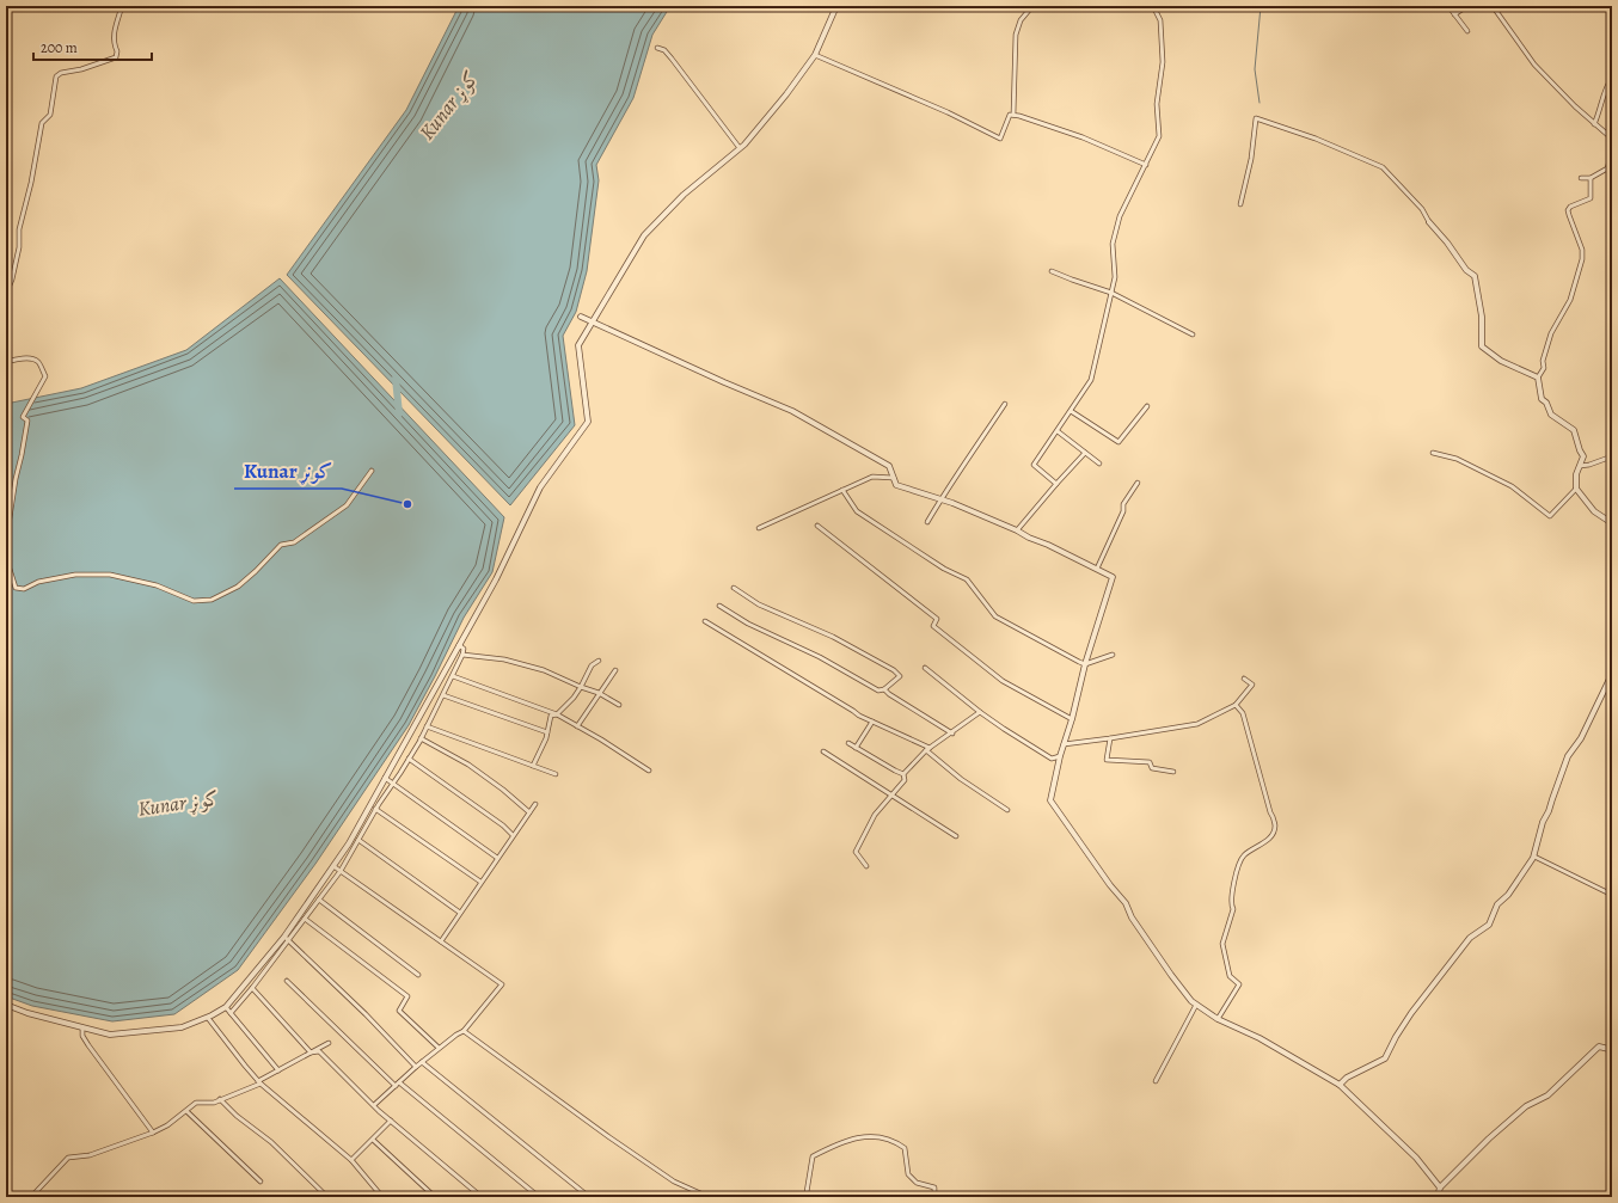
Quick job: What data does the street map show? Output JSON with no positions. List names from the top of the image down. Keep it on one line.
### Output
{"water":["Kunar کونړ"],"places":["Kunar کونړ"],"scale_bar":"200 m"}
